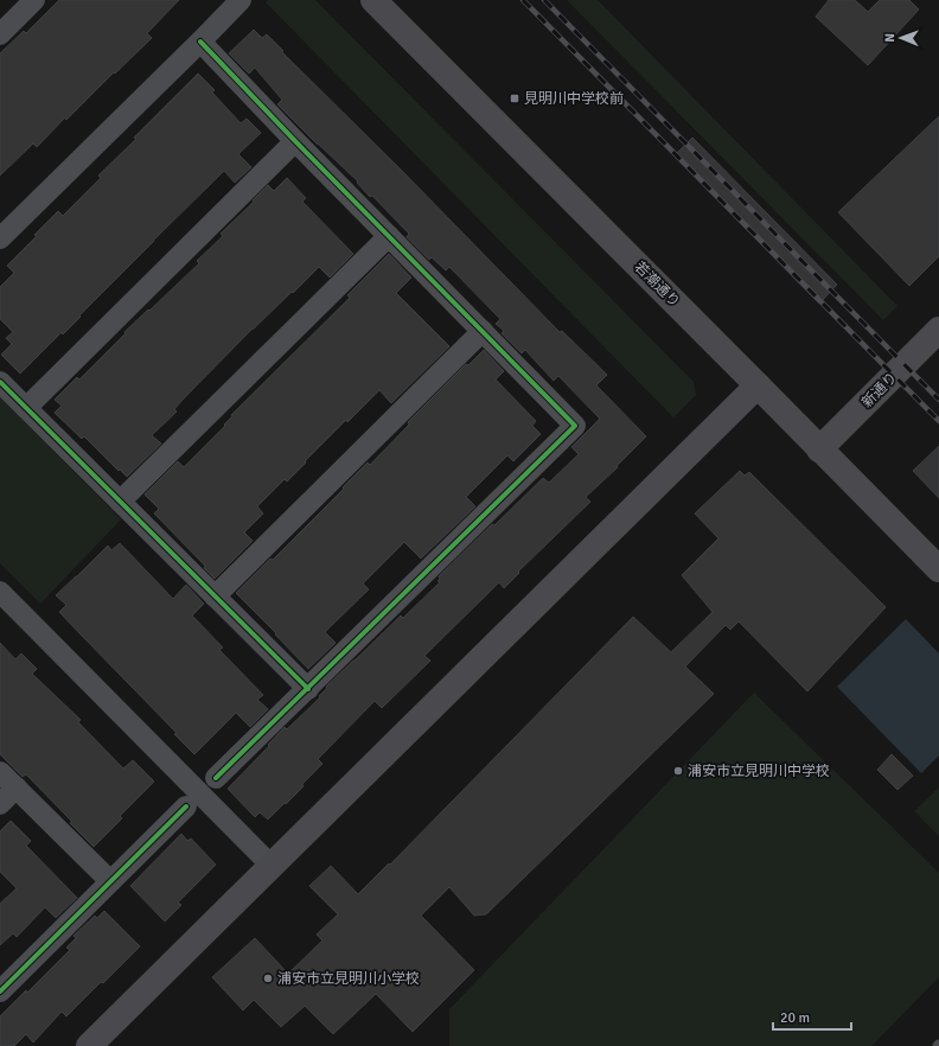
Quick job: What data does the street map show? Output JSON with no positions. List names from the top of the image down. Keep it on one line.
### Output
{"streets":{"street":["若潮通り","新通り"]},"crossings":[["若潮通り","新通り"]],"places":{"transit":["見明川中学校前"],"other":["浦安市立見明川中学校","浦安市立見明川小学校"]},"scale_bar":"20 m","north":"left"}
